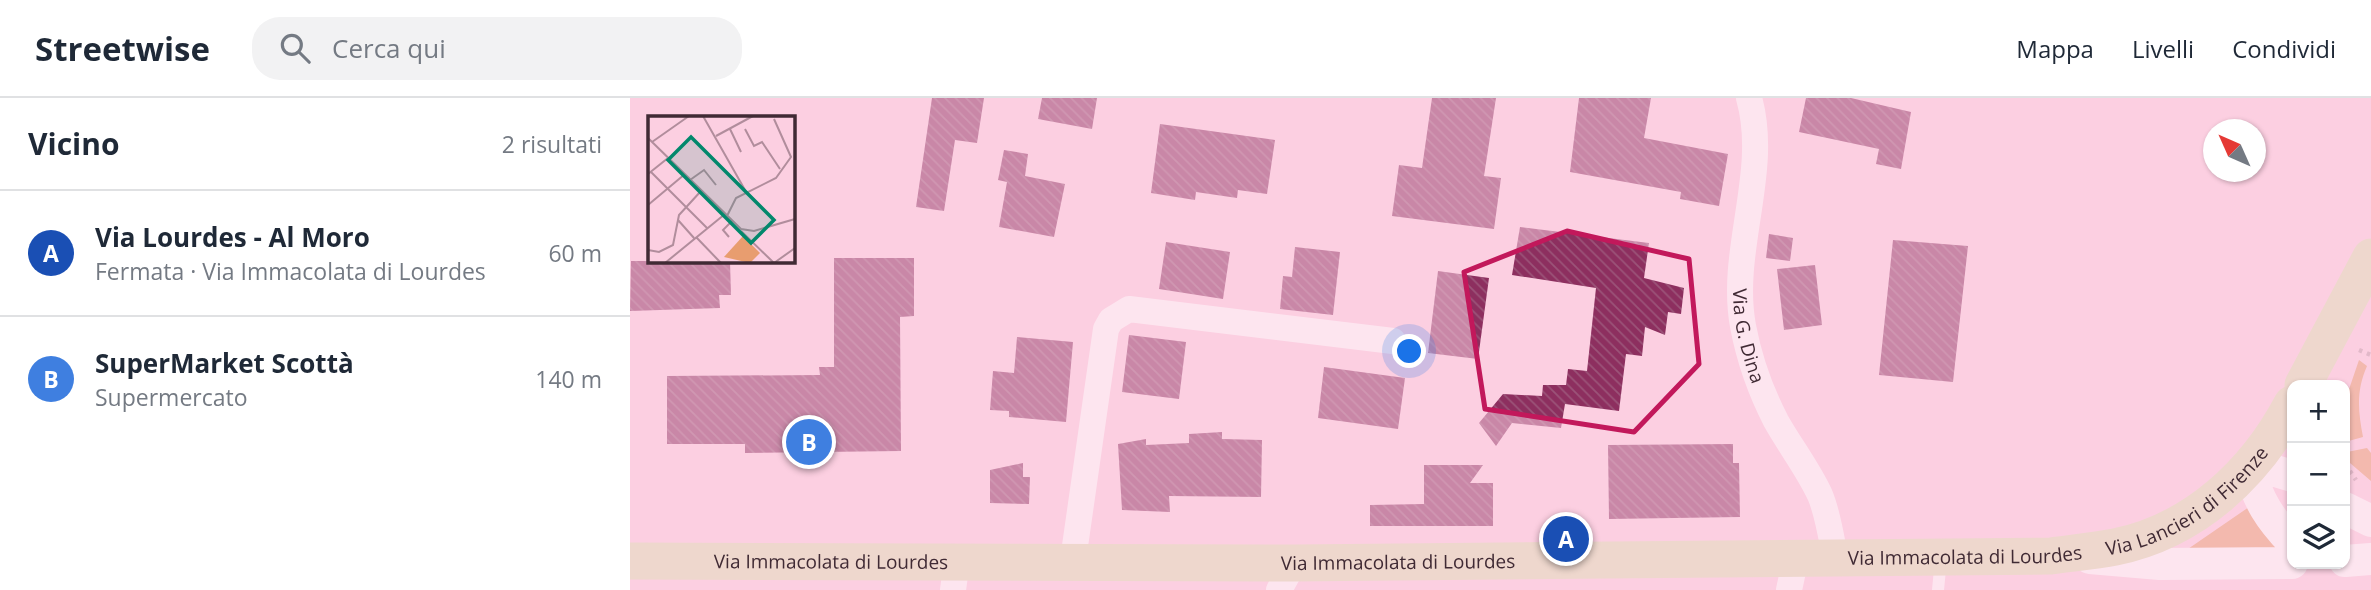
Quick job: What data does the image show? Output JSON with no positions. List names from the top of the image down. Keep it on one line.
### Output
{"streets":{"main road":["Via Lancieri di Firenze","Via Immacolata di Lourdes"],"street":["Via G. Dina"]},"crossings":[["Via G. Dina","Via Immacolata di Lourdes"],["Via Lancieri di Firenze","Via Immacolata di Lourdes"]],"north":"top left","page":{"header":"Streetwise","search":"Cerca qui","nav":["Mappa","Livelli","Condividi"],"heading":["Vicino","2 risultati"],"list":[{"mark":"A","name":"Via Lourdes - Al Moro","note":"Fermata · Via Immacolata di Lourdes","value":"60 m"},{"mark":"B","name":"SuperMarket Scottà","note":"Supermercato","value":"140 m"}],"map_buttons":["+","−"],"pins":["B","A"]}}
